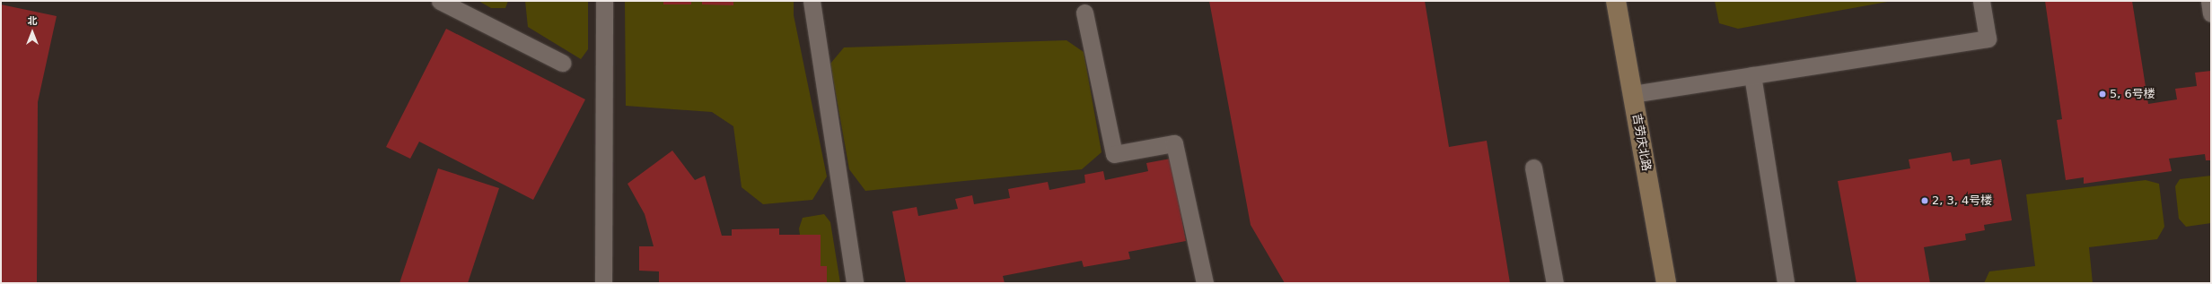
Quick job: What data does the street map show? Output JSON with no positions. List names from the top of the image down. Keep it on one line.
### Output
{"streets":{"main road":["吉劳庆北路"]},"places":["5, 6号楼","2, 3, 4号楼"],"north":"top"}
